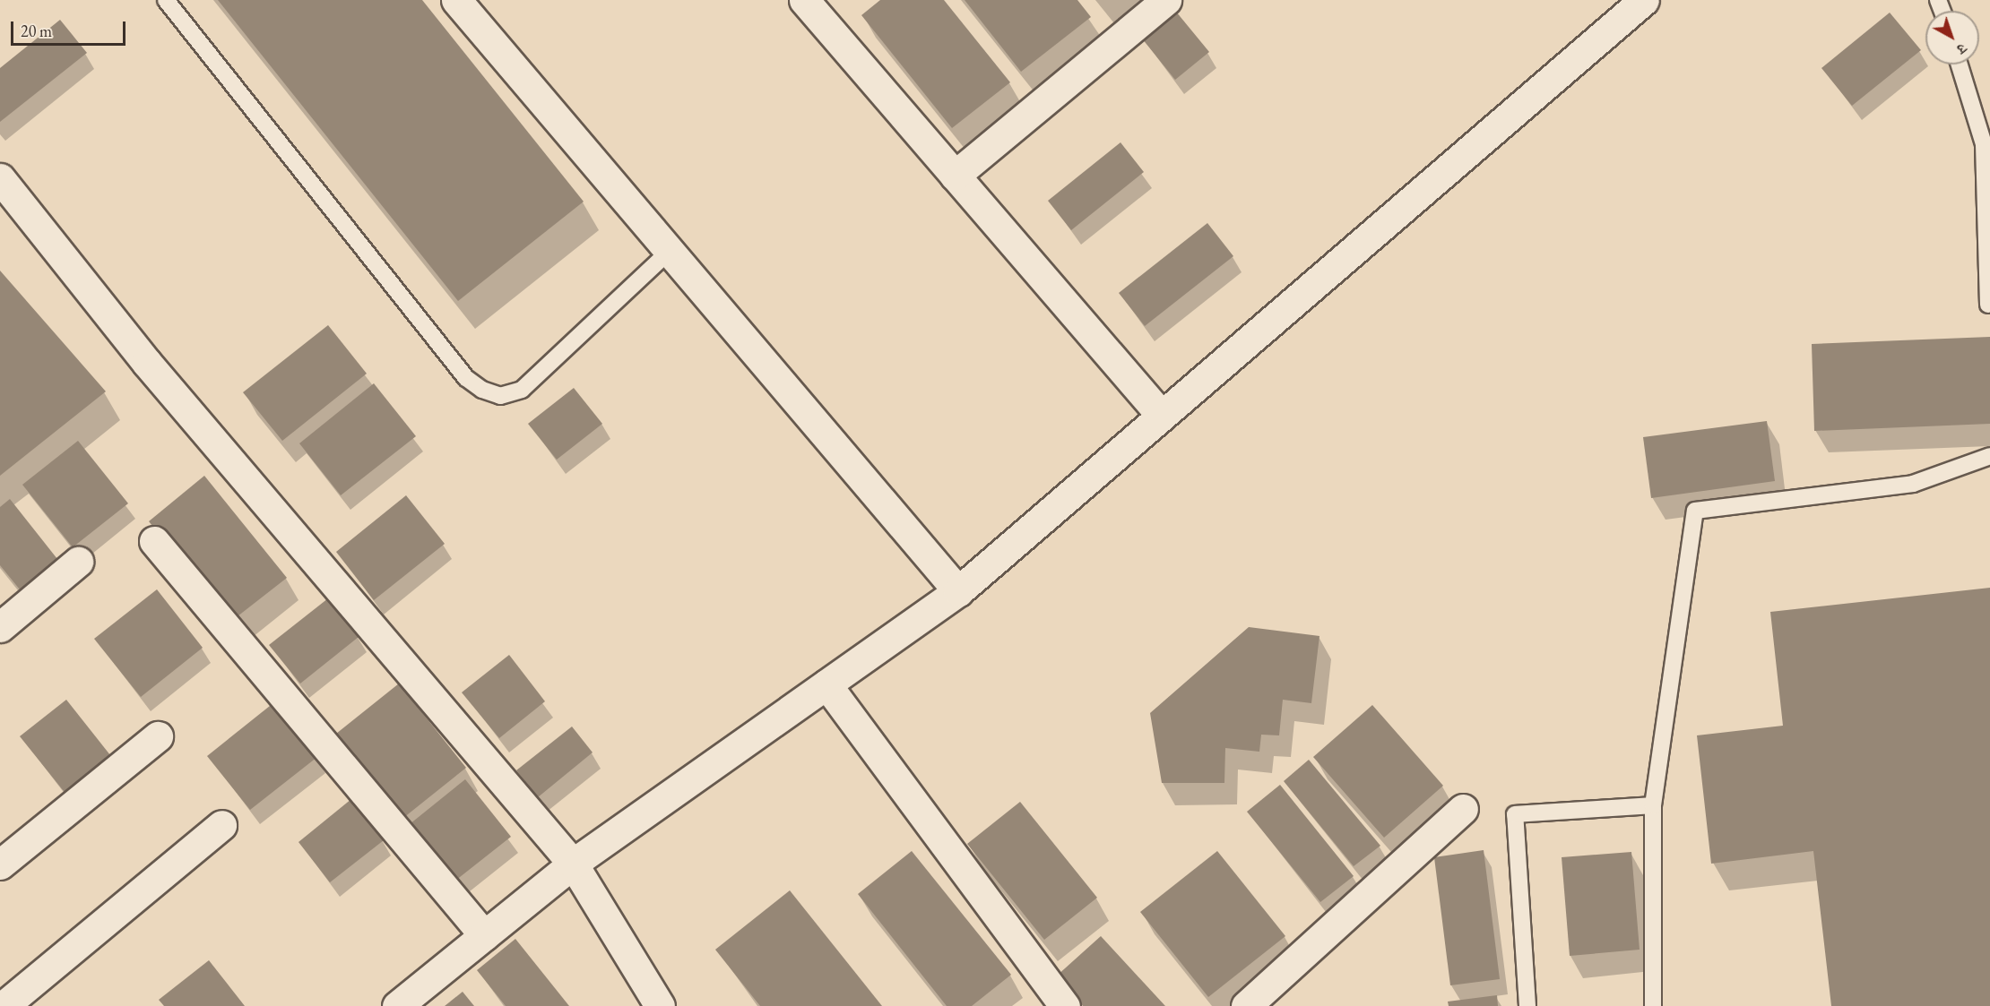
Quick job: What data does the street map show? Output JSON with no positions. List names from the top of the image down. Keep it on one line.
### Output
{"scale_bar":"20 m","north":"bottom right"}
